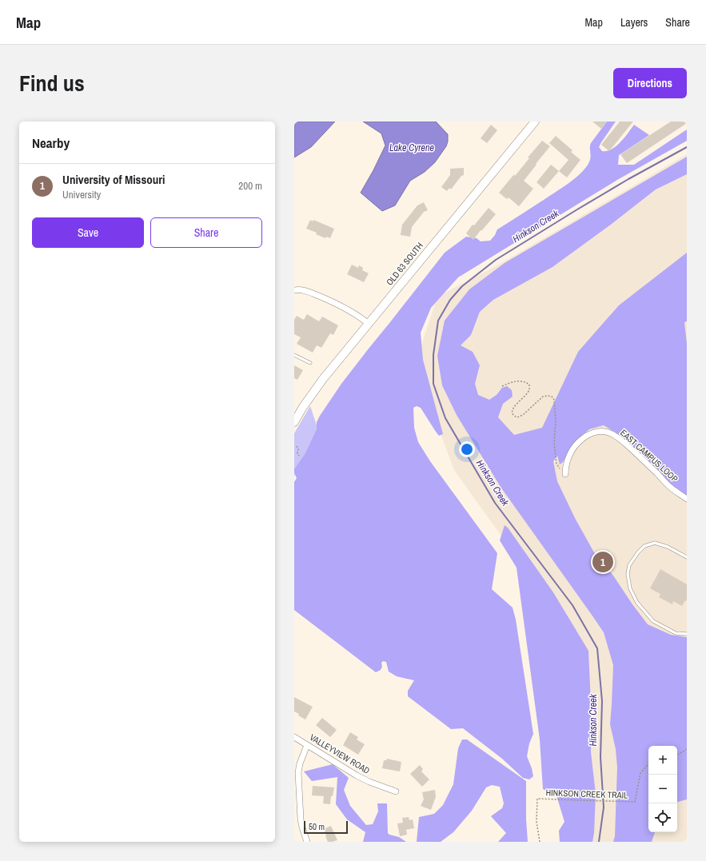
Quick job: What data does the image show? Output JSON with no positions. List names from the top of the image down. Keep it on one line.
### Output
{"streets":{"main road":["OLD 63 SOUTH"],"street":["EAST CAMPUS LOOP","VALLEYVIEW ROAD"],"path":["HINKSON CREEK TRAIL"]},"water":["Lake Cyrene","Hinkson Creek"],"scale_bar":"50 m","page":{"header":"Map","nav":["Map","Layers","Share"],"title":"Find us","buttons":["Directions",["Save","Share"]],"heading":"Nearby","list":[{"mark":"1","name":"University of Missouri","note":"University","value":"200 m"}],"pins":"1","map_buttons":["+","−"],"scale":"50 m"}}
